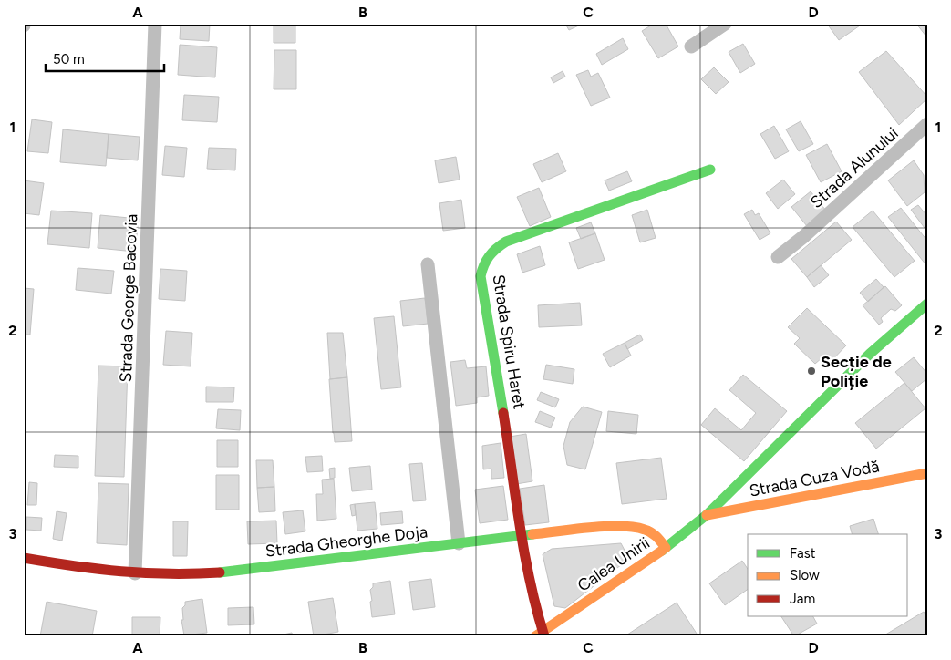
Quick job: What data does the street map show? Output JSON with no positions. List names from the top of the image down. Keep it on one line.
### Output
{"streets":{"street":["Strada Alunului","Strada George Bacovia","Strada Spiru Haret","Strada Cuza Vodă","Strada Gheorghe Doja","Calea Unirii"]},"crossings":[["Strada George Bacovia","Strada Gheorghe Doja"],["Strada Spiru Haret","Strada Gheorghe Doja"],["Strada Spiru Haret","Calea Unirii"],["Strada Cuza Vodă","Calea Unirii"],["Strada Gheorghe Doja","Calea Unirii"]],"places":["Secție de Poliție"],"legend":["Fast","Slow","Jam"],"scale_bar":"50 m","grid":{"columns":["A","B","C","D"],"rows":["1","2","3"]}}
